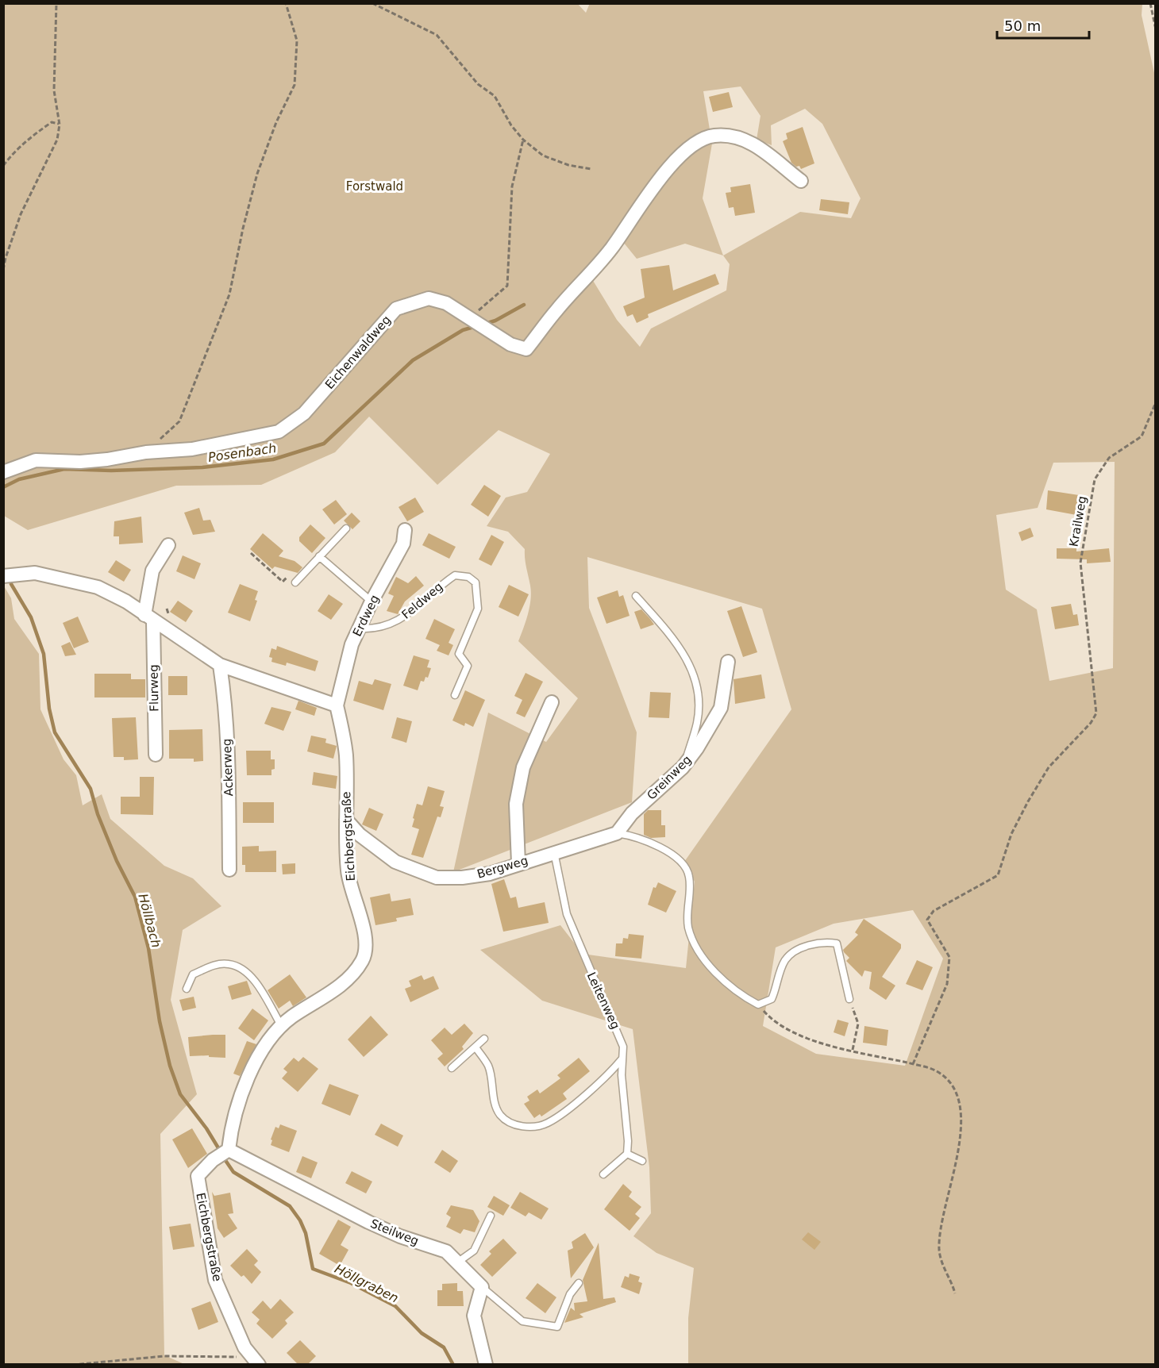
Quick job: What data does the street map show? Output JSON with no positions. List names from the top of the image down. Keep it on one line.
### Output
{"streets":{"street":["Eichenwaldweg","Erdweg","Flurweg","Ackerweg","Greinweg","Eichbergstraße","Bergweg","Steilweg"],"lane":["Feldweg","Leitenweg"],"path":["Krailweg"]},"crossings":[["Feldweg","Erdweg"],["Erdweg","Eichbergstraße"],["Greinweg","Bergweg"],["Eichbergstraße","Bergweg"],["Eichbergstraße","Steilweg"],["Bergweg","Leitenweg"]],"water":["Posenbach","Höllbach","Höllgraben"],"parks":["Forstwald"],"scale_bar":"50 m"}
